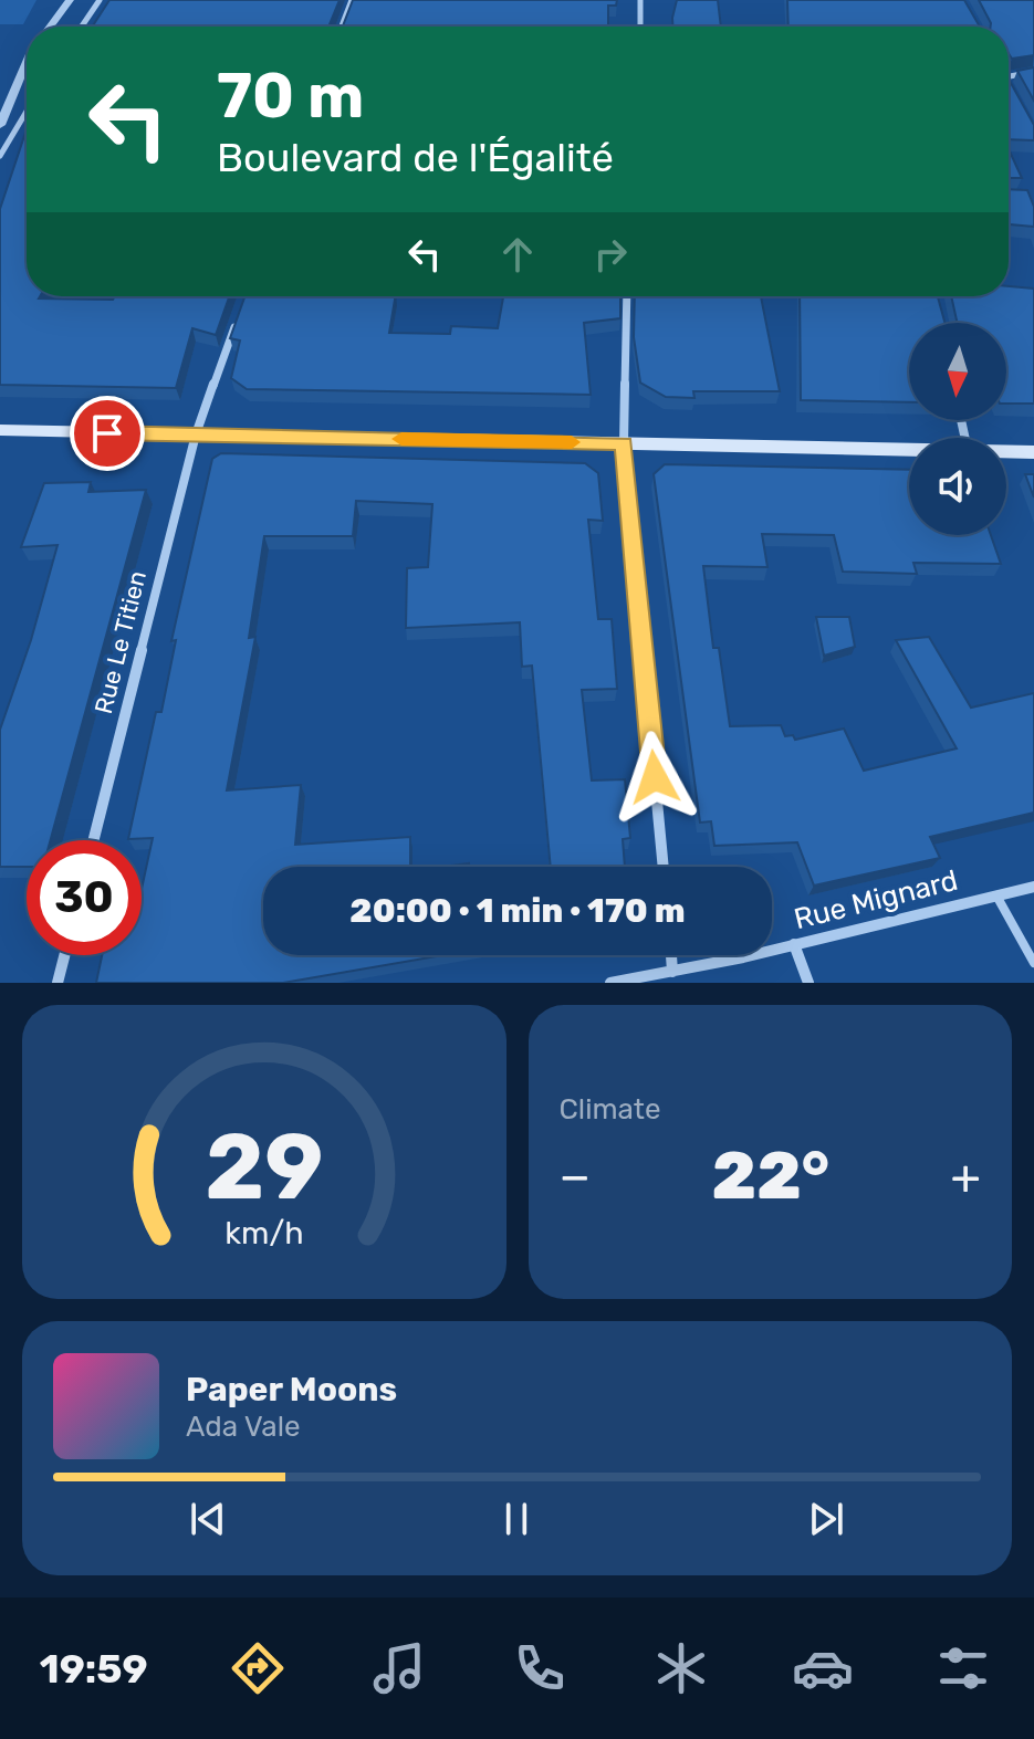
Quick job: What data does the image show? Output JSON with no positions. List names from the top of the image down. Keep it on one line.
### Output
{"streets":{"street":["Rue Le Titien","Rue Mignard"]},"north":"bottom","page":{"turn":["70 m","Boulevard de l'Égalité"],"limit":"30","trip":"20:00 · 1 min · 170 m","tile":"Climate","heat":["−","22°","+"],"song":["Paper Moons","Ada Vale"],"tabs":"19:59","gauge":["29","km/h"]}}
